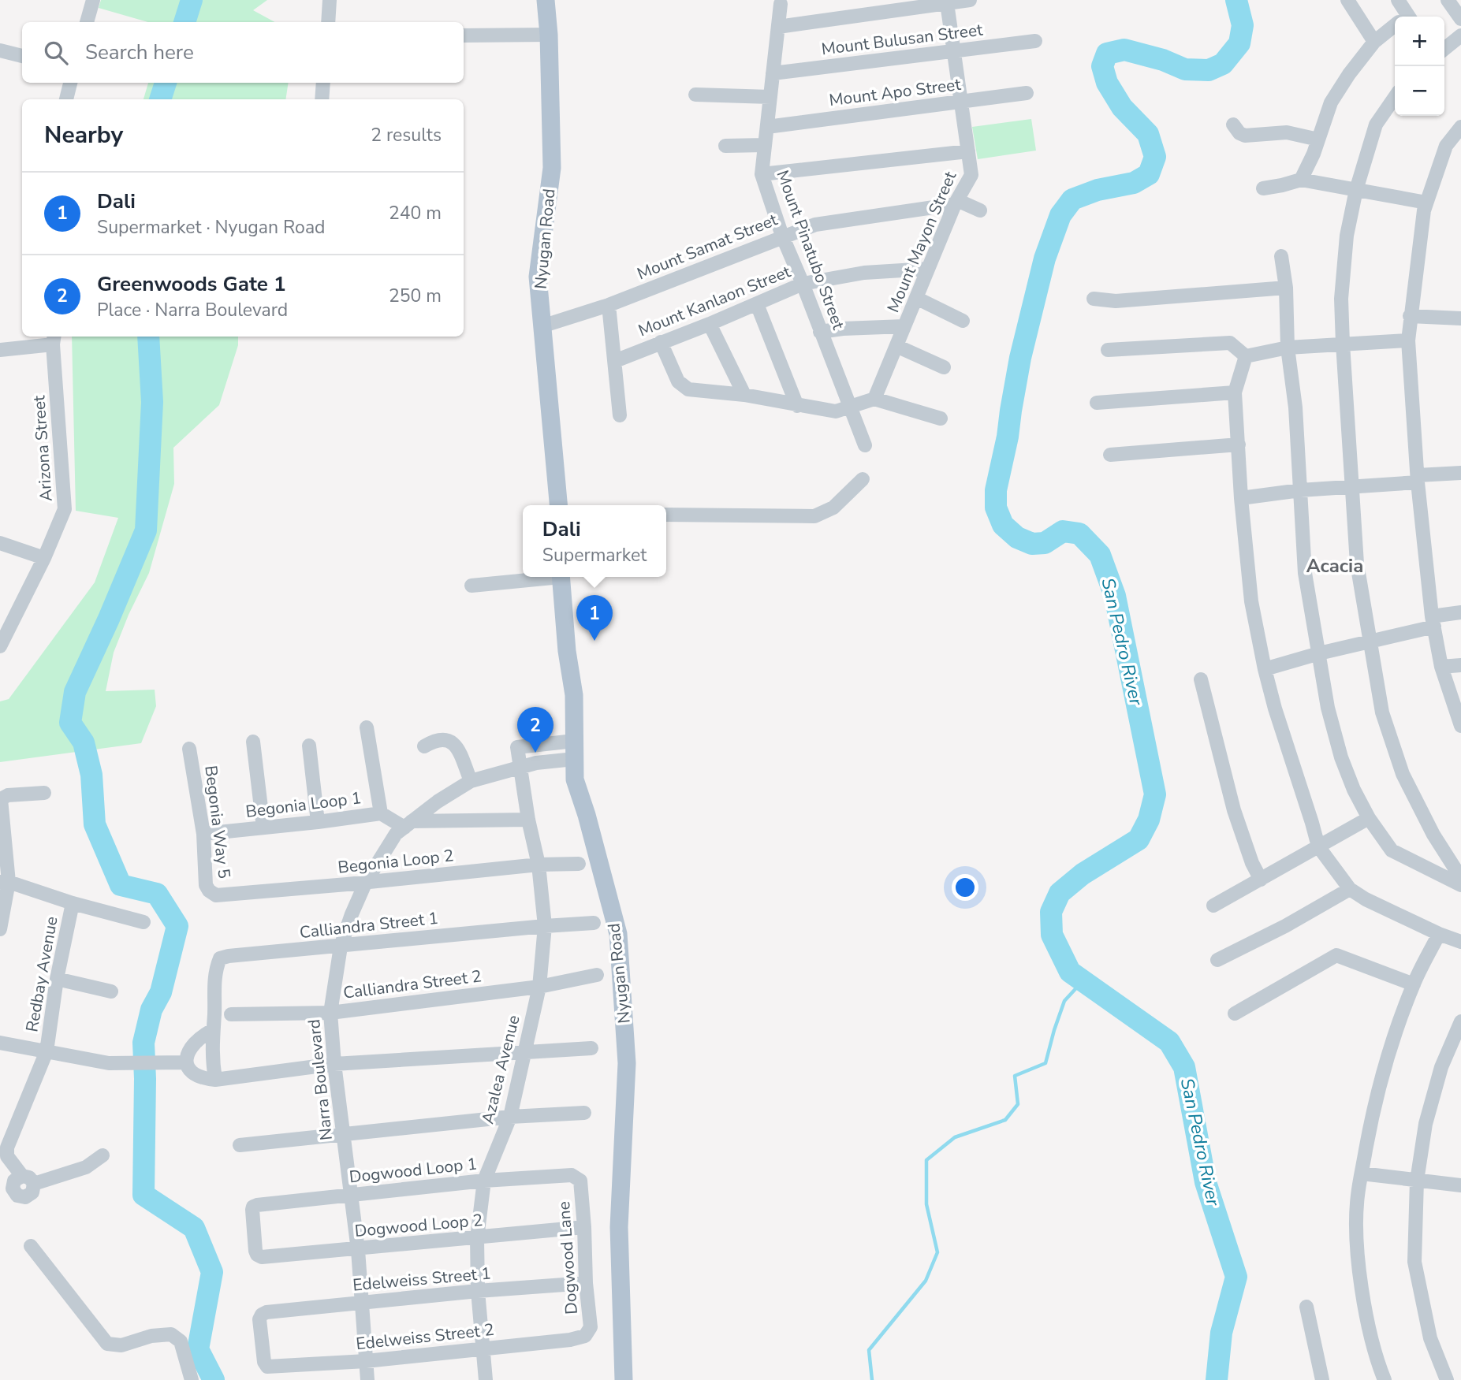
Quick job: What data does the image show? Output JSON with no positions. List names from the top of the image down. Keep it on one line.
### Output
{"streets":{"main road":["Nyugan Road"],"street":["Mount Bulusan Street","Mount Apo Street","Mount Mayon Street","Mount Samat Street","Mount Pinatubo Street","Mount Kanlaon Street","Arizona Street","Begonia Loop 1","Begonia Way 5","Begonia Loop 2","Calliandra Street 1","Redbay Avenue","Calliandra Street 2","Azalea Avenue","Narra Boulevard","Dogwood Loop 1","Dogwood Loop 2","Dogwood Lane","Edelweiss Street 1","Edelweiss Street 2"]},"crossings":[["Mount Bulusan Street","Mount Mayon Street"],["Mount Bulusan Street","Mount Pinatubo Street"],["Mount Apo Street","Mount Mayon Street"],["Mount Apo Street","Mount Pinatubo Street"],["Nyugan Road","Mount Samat Street"],["Nyugan Road","Narra Boulevard"],["Mount Mayon Street","Mount Samat Street"],["Mount Mayon Street","Mount Kanlaon Street"],["Mount Samat Street","Mount Pinatubo Street"],["Mount Samat Street","Mount Kanlaon Street"],["Mount Pinatubo Street","Mount Kanlaon Street"],["Begonia Loop 1","Begonia Way 5"],["Begonia Loop 1","Narra Boulevard"],["Begonia Way 5","Begonia Loop 2"],["Begonia Loop 2","Azalea Avenue"],["Begonia Loop 2","Narra Boulevard"],["Calliandra Street 1","Azalea Avenue"],["Calliandra Street 1","Narra Boulevard"],["Calliandra Street 2","Azalea Avenue"],["Calliandra Street 2","Narra Boulevard"],["Azalea Avenue","Narra Boulevard"],["Azalea Avenue","Dogwood Loop 1"],["Azalea Avenue","Dogwood Loop 2"],["Azalea Avenue","Edelweiss Street 1"],["Azalea Avenue","Edelweiss Street 2"],["Narra Boulevard","Dogwood Loop 1"],["Narra Boulevard","Dogwood Loop 2"],["Narra Boulevard","Edelweiss Street 1"],["Narra Boulevard","Edelweiss Street 2"],["Dogwood Loop 1","Dogwood Loop 2"],["Dogwood Loop 1","Dogwood Lane"],["Dogwood Loop 2","Dogwood Lane"],["Dogwood Lane","Edelweiss Street 1"],["Dogwood Lane","Edelweiss Street 2"],["Edelweiss Street 1","Edelweiss Street 2"]],"districts":["Acacia"],"water":["San Pedro River"],"page":{"map_buttons":["+","−"],"search":"Search here","heading":["Nearby","2 results"],"list":[{"mark":"1","name":"Dali","note":"Supermarket · Nyugan Road","value":"240 m"},{"mark":"2","name":"Greenwoods Gate 1","note":"Place · Narra Boulevard","value":"250 m"}],"popup":["Dali","Supermarket"],"pins":["1","2"]}}
